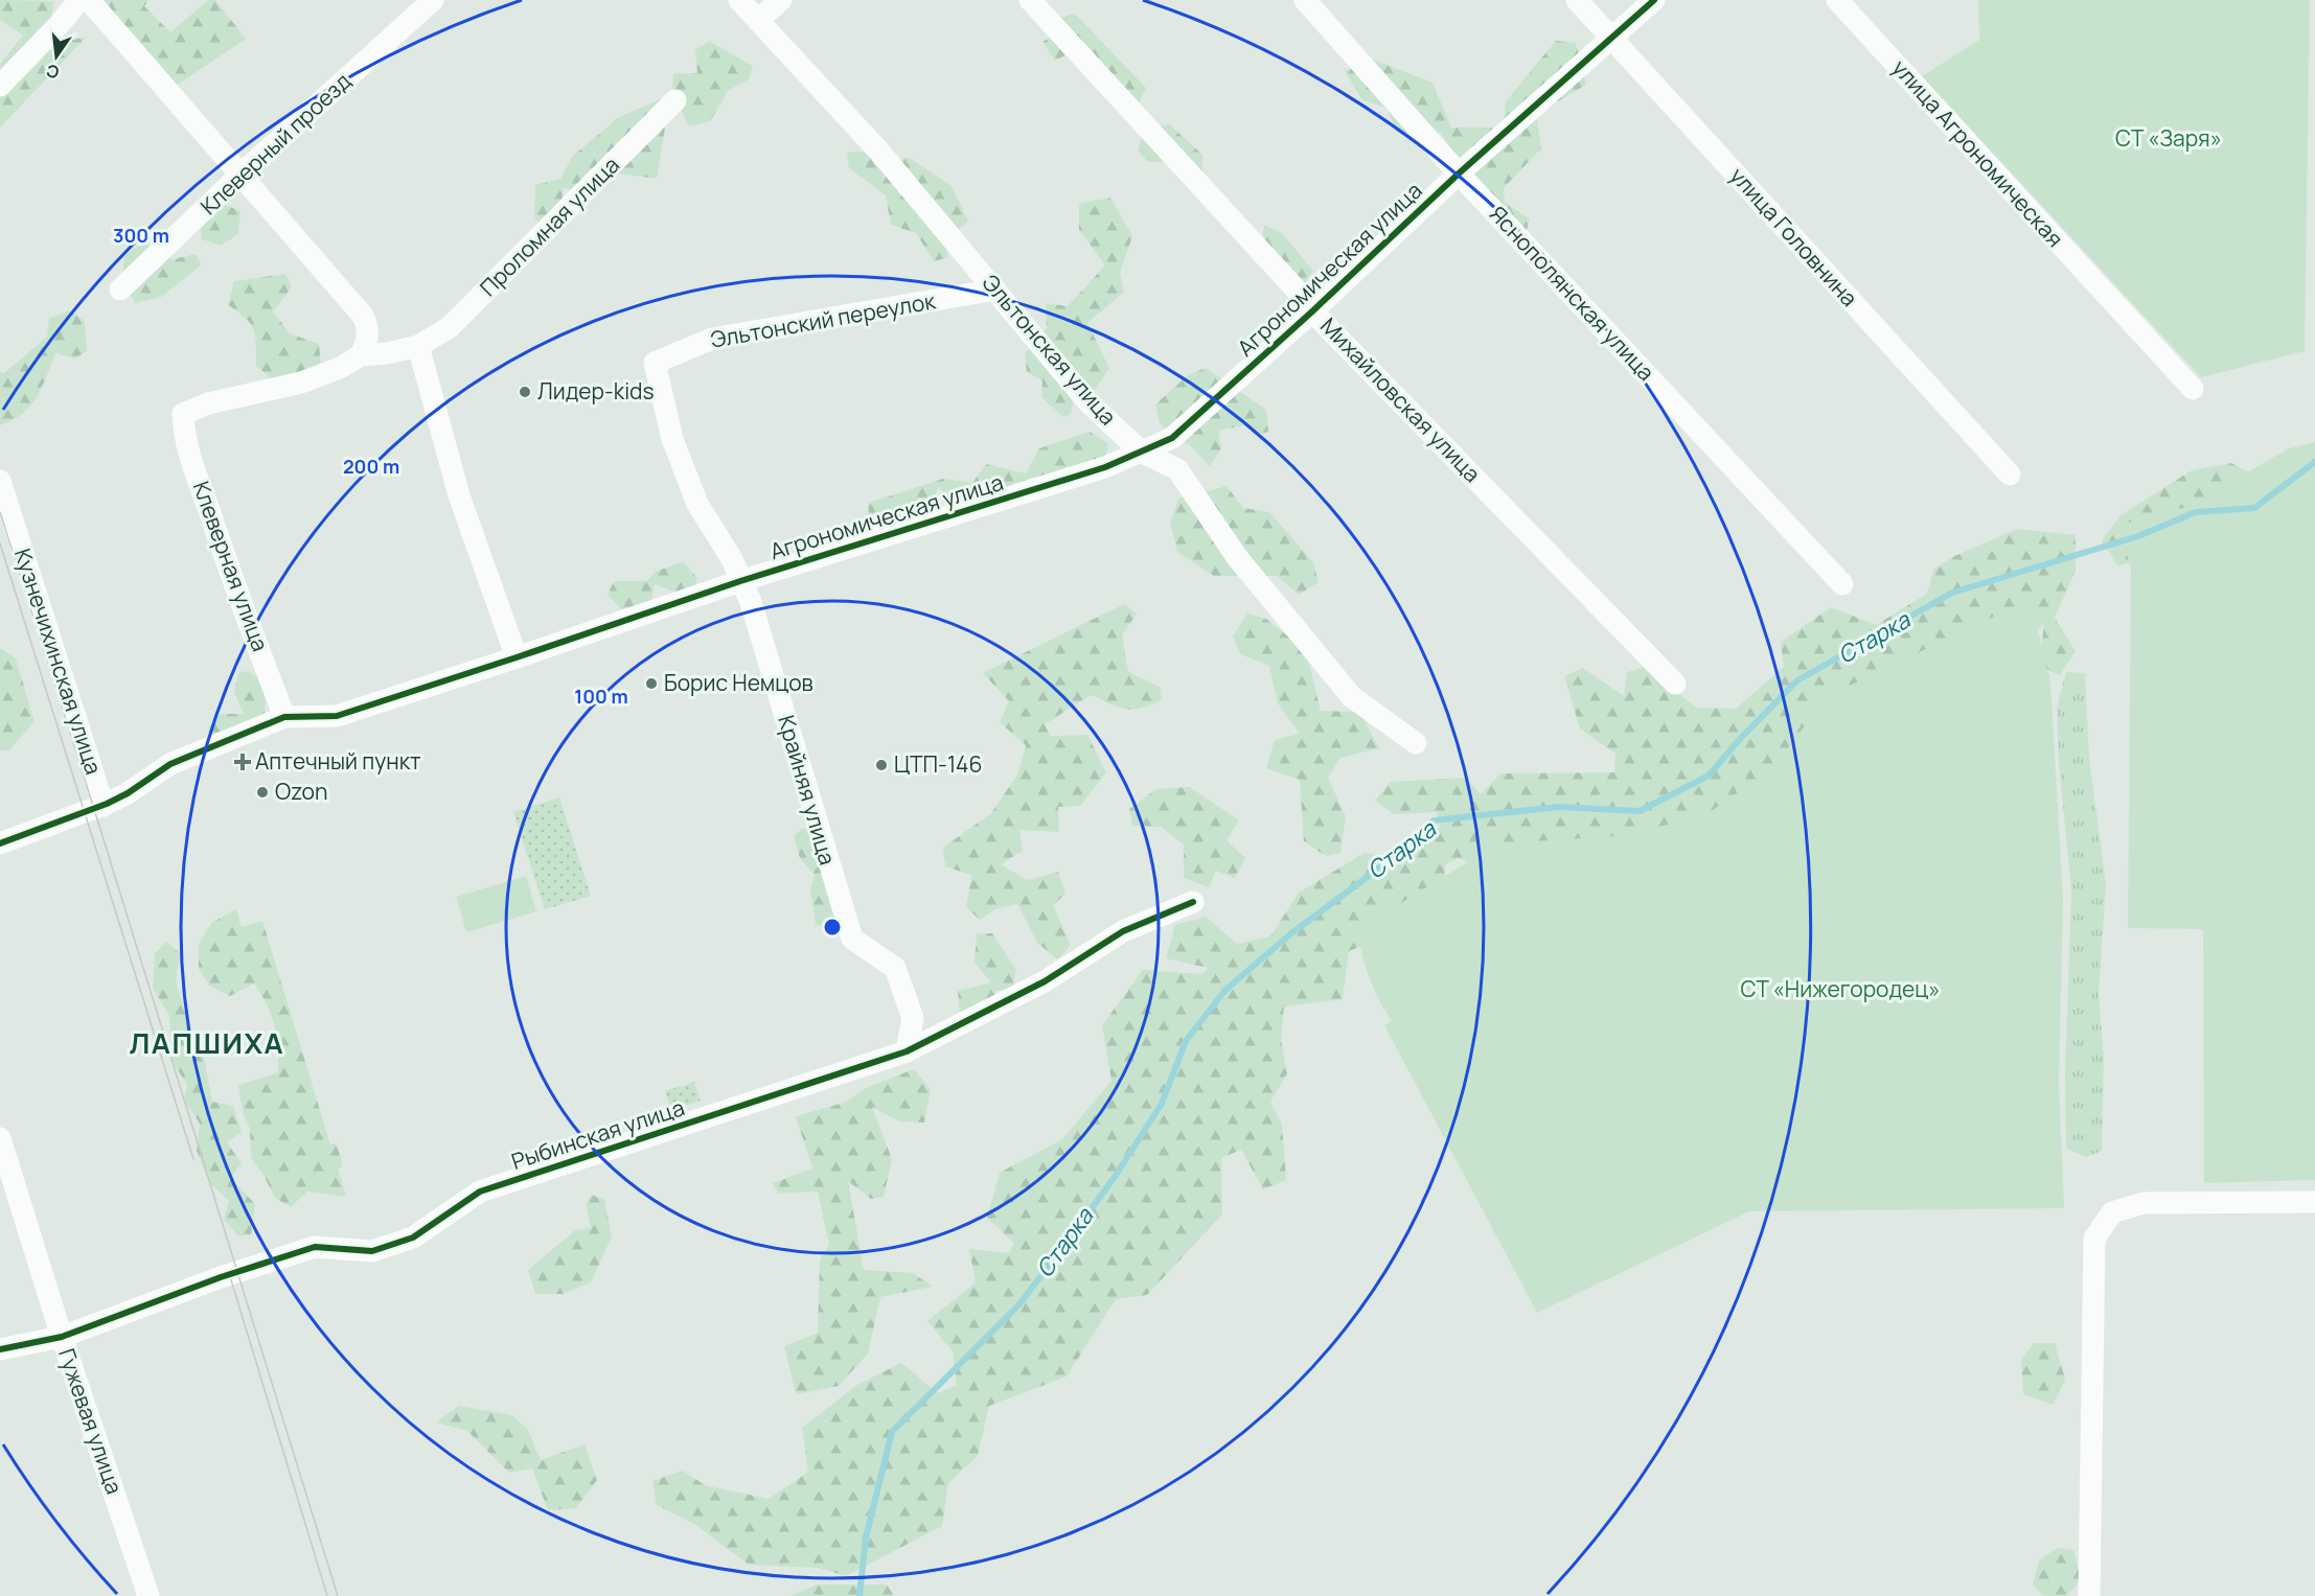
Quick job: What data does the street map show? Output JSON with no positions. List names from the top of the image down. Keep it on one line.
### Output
{"streets":{"street":["Клеверный проезд","улица Агрономическая","Проломная улица","улица Головнина","Агрономическая улица","Яснополянская улица","Эльтонский переулок","Эльтонская улица","Михайловская улица","Клеверная улица","Кузнечихинская улица","Крайняя улица","Рыбинская улица","Гужевая улица"]},"crossings":[["Проломная улица","Клеверная улица"],["улица Головнина","Агрономическая улица"],["Агрономическая улица","Яснополянская улица"],["Агрономическая улица","Эльтонская улица"],["Агрономическая улица","Михайловская улица"],["Агрономическая улица","Клеверная улица"],["Агрономическая улица","Кузнечихинская улица"],["Агрономическая улица","Крайняя улица"],["Эльтонский переулок","Эльтонская улица"],["Эльтонский переулок","Крайняя улица"],["Крайняя улица","Рыбинская улица"],["Рыбинская улица","Гужевая улица"]],"districts":["ЛАПШИХА"],"water":["Старка"],"parks":["СТ «Заря»","СТ «Нижегородец»"],"places":{"other":["Лидер-kids","Борис Немцов","ЦТП-146","Ozon"],"health":["Аптечный пункт"]},"north":"bottom","rings":["300 m","200 m","100 m"]}
